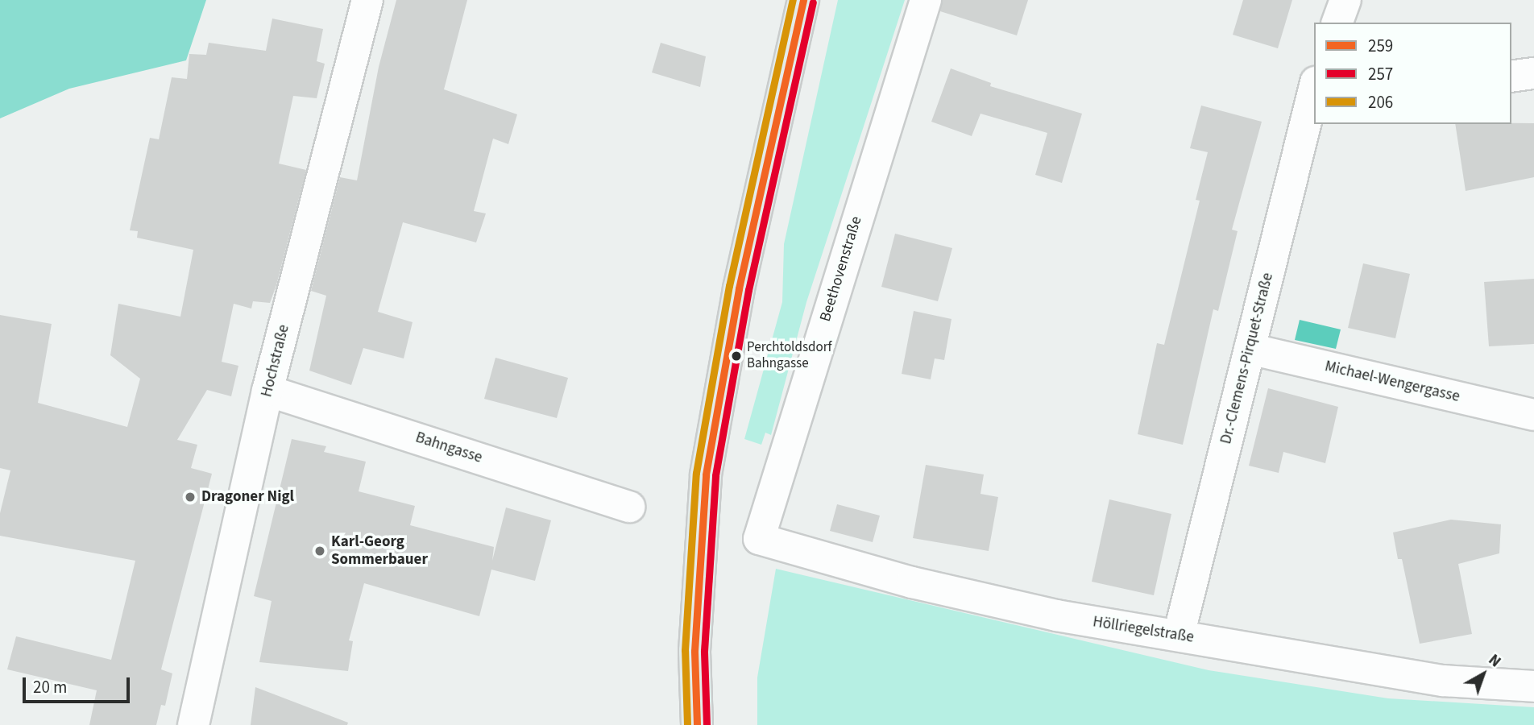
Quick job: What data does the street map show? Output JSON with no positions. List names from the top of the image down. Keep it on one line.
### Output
{"streets":{"street":["Beethovenstraße","Dr.-Clemens-Pirquet-Straße","Hochstraße","Michael-Wengergasse","Bahngasse","Höllriegelstraße"]},"crossings":[["Beethovenstraße","Höllriegelstraße"],["Dr.-Clemens-Pirquet-Straße","Michael-Wengergasse"],["Dr.-Clemens-Pirquet-Straße","Höllriegelstraße"],["Hochstraße","Bahngasse"]],"places":["Perchtoldsdorf Bahngasse","Dragoner Nigl","Karl-Georg Sommerbauer"],"lines":["transit line 259","transit line 206","transit line 257"],"legend":["259","257","206"],"scale_bar":"20 m","north":"top right"}
